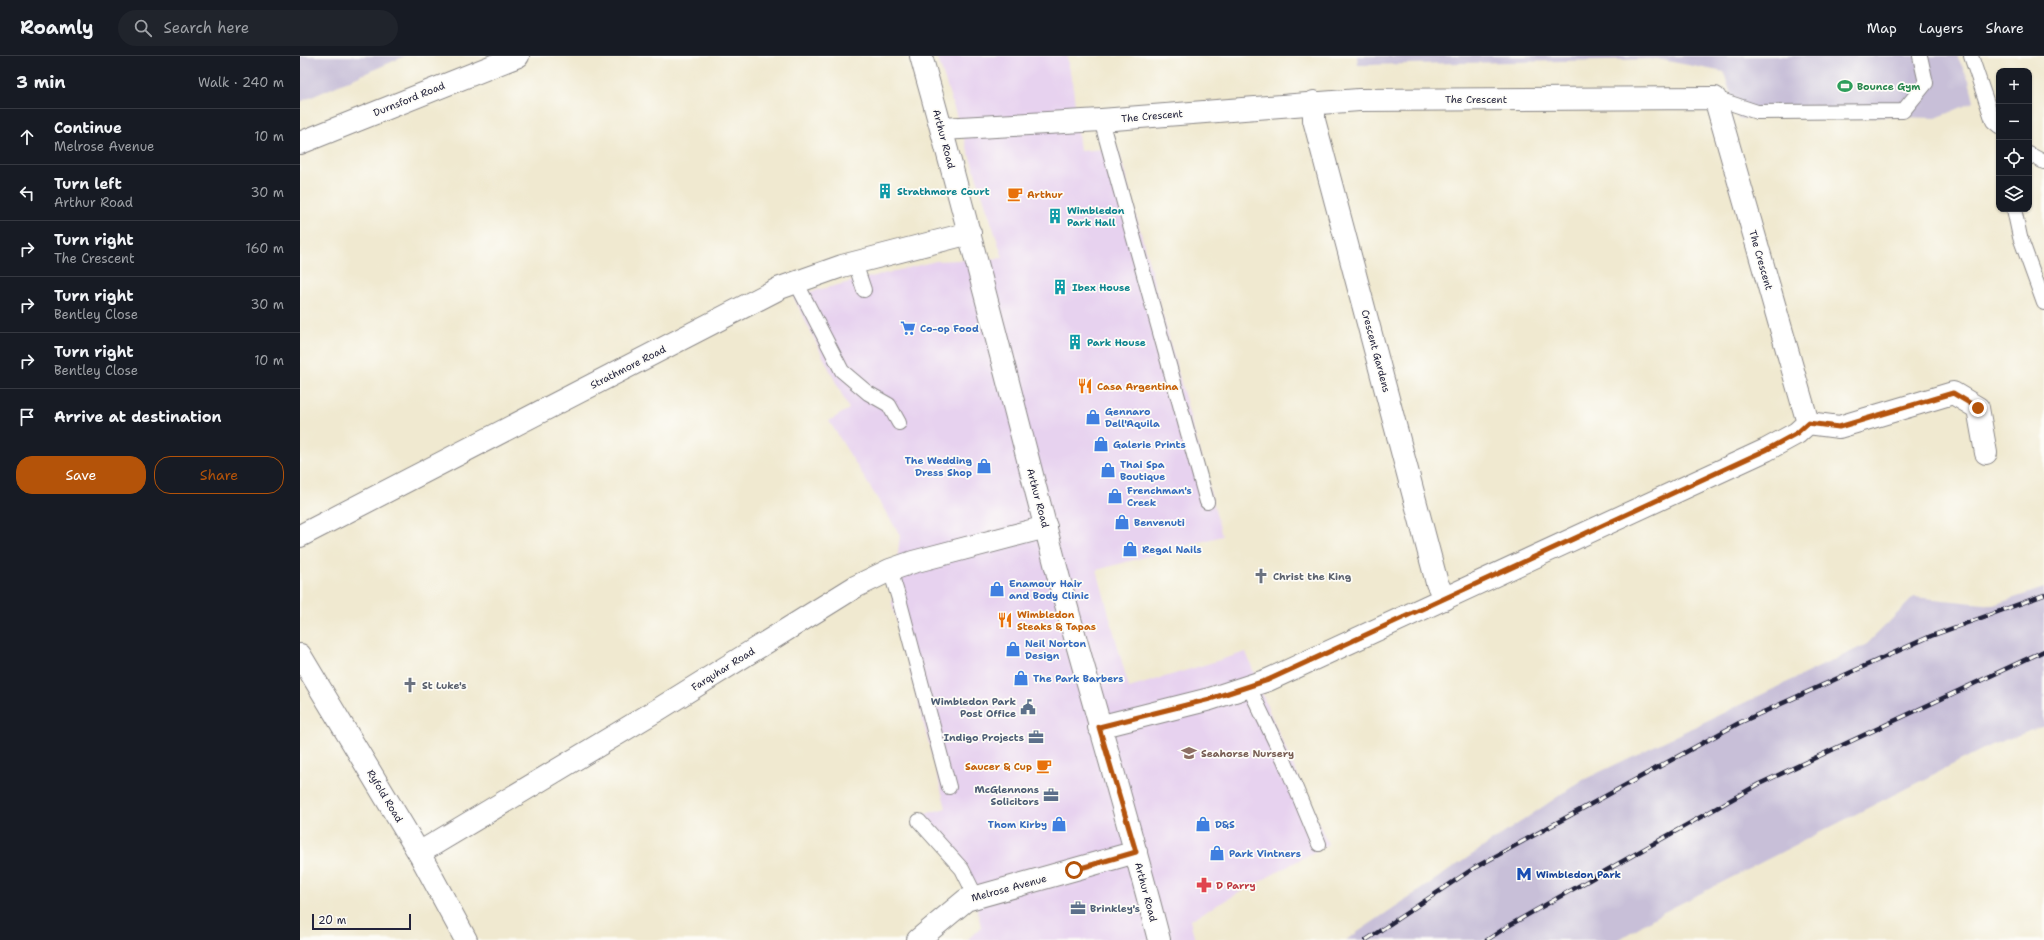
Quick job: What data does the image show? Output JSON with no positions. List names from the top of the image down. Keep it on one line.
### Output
{"streets":{"street":["Durnsford Road","The Crescent","Arthur Road","Crescent Gardens","Strathmore Road","Farquhar Road","Ryfold Road","Melrose Avenue"]},"crossings":[["The Crescent","Arthur Road"],["The Crescent","Crescent Gardens"],["Arthur Road","Strathmore Road"],["Arthur Road","Farquhar Road"],["Arthur Road","Melrose Avenue"],["Farquhar Road","Ryfold Road"]],"places":{"sports":["Bounce Gym"],"building":["Strathmore Court","Wimbledon Park Hall","Ibex House","Park House"],"cafe":["Arthur","Saucer & Cup"],"supermarket":["Co-op Food"],"restaurant":["Casa Argentina","Wimbledon Steaks & Tapas"],"shop":["Gennaro Dell'Aquila","Galerie Prints","The Wedding Dress Shop","Thai Spa Boutique","Frenchman's Creek","Benvenuti","Regal Nails","Enamour Hair and Body Clinic","Neil Norton Design","The Park Barbers","Thom Kirby","D&S","Park Vintners"],"church":["Christ the King","St Luke's"],"public building":["Wimbledon Park Post Office"],"office":["Indigo Projects","McGlennons Solicitors","Brinkley's"],"school or university":["Seahorse Nursery"],"metro station":["Wimbledon Park"],"pharmacy":["D Parry"]},"scale_bar":"20 m","page":{"header":"Roamly","search":"Search here","nav":["Map","Layers","Share"],"heading":["3 min","Walk · 240 m"],"map_buttons":["+","−"],"list":[["Continue","Melrose Avenue","10 m"],["Turn left","Arthur Road","30 m"],["Turn right","The Crescent","160 m"],["Turn right","Bentley Close","30 m"],["Turn right","Bentley Close","10 m"],"Arrive at destination"],"buttons":["Save","Share"],"scale":"20 m"}}
